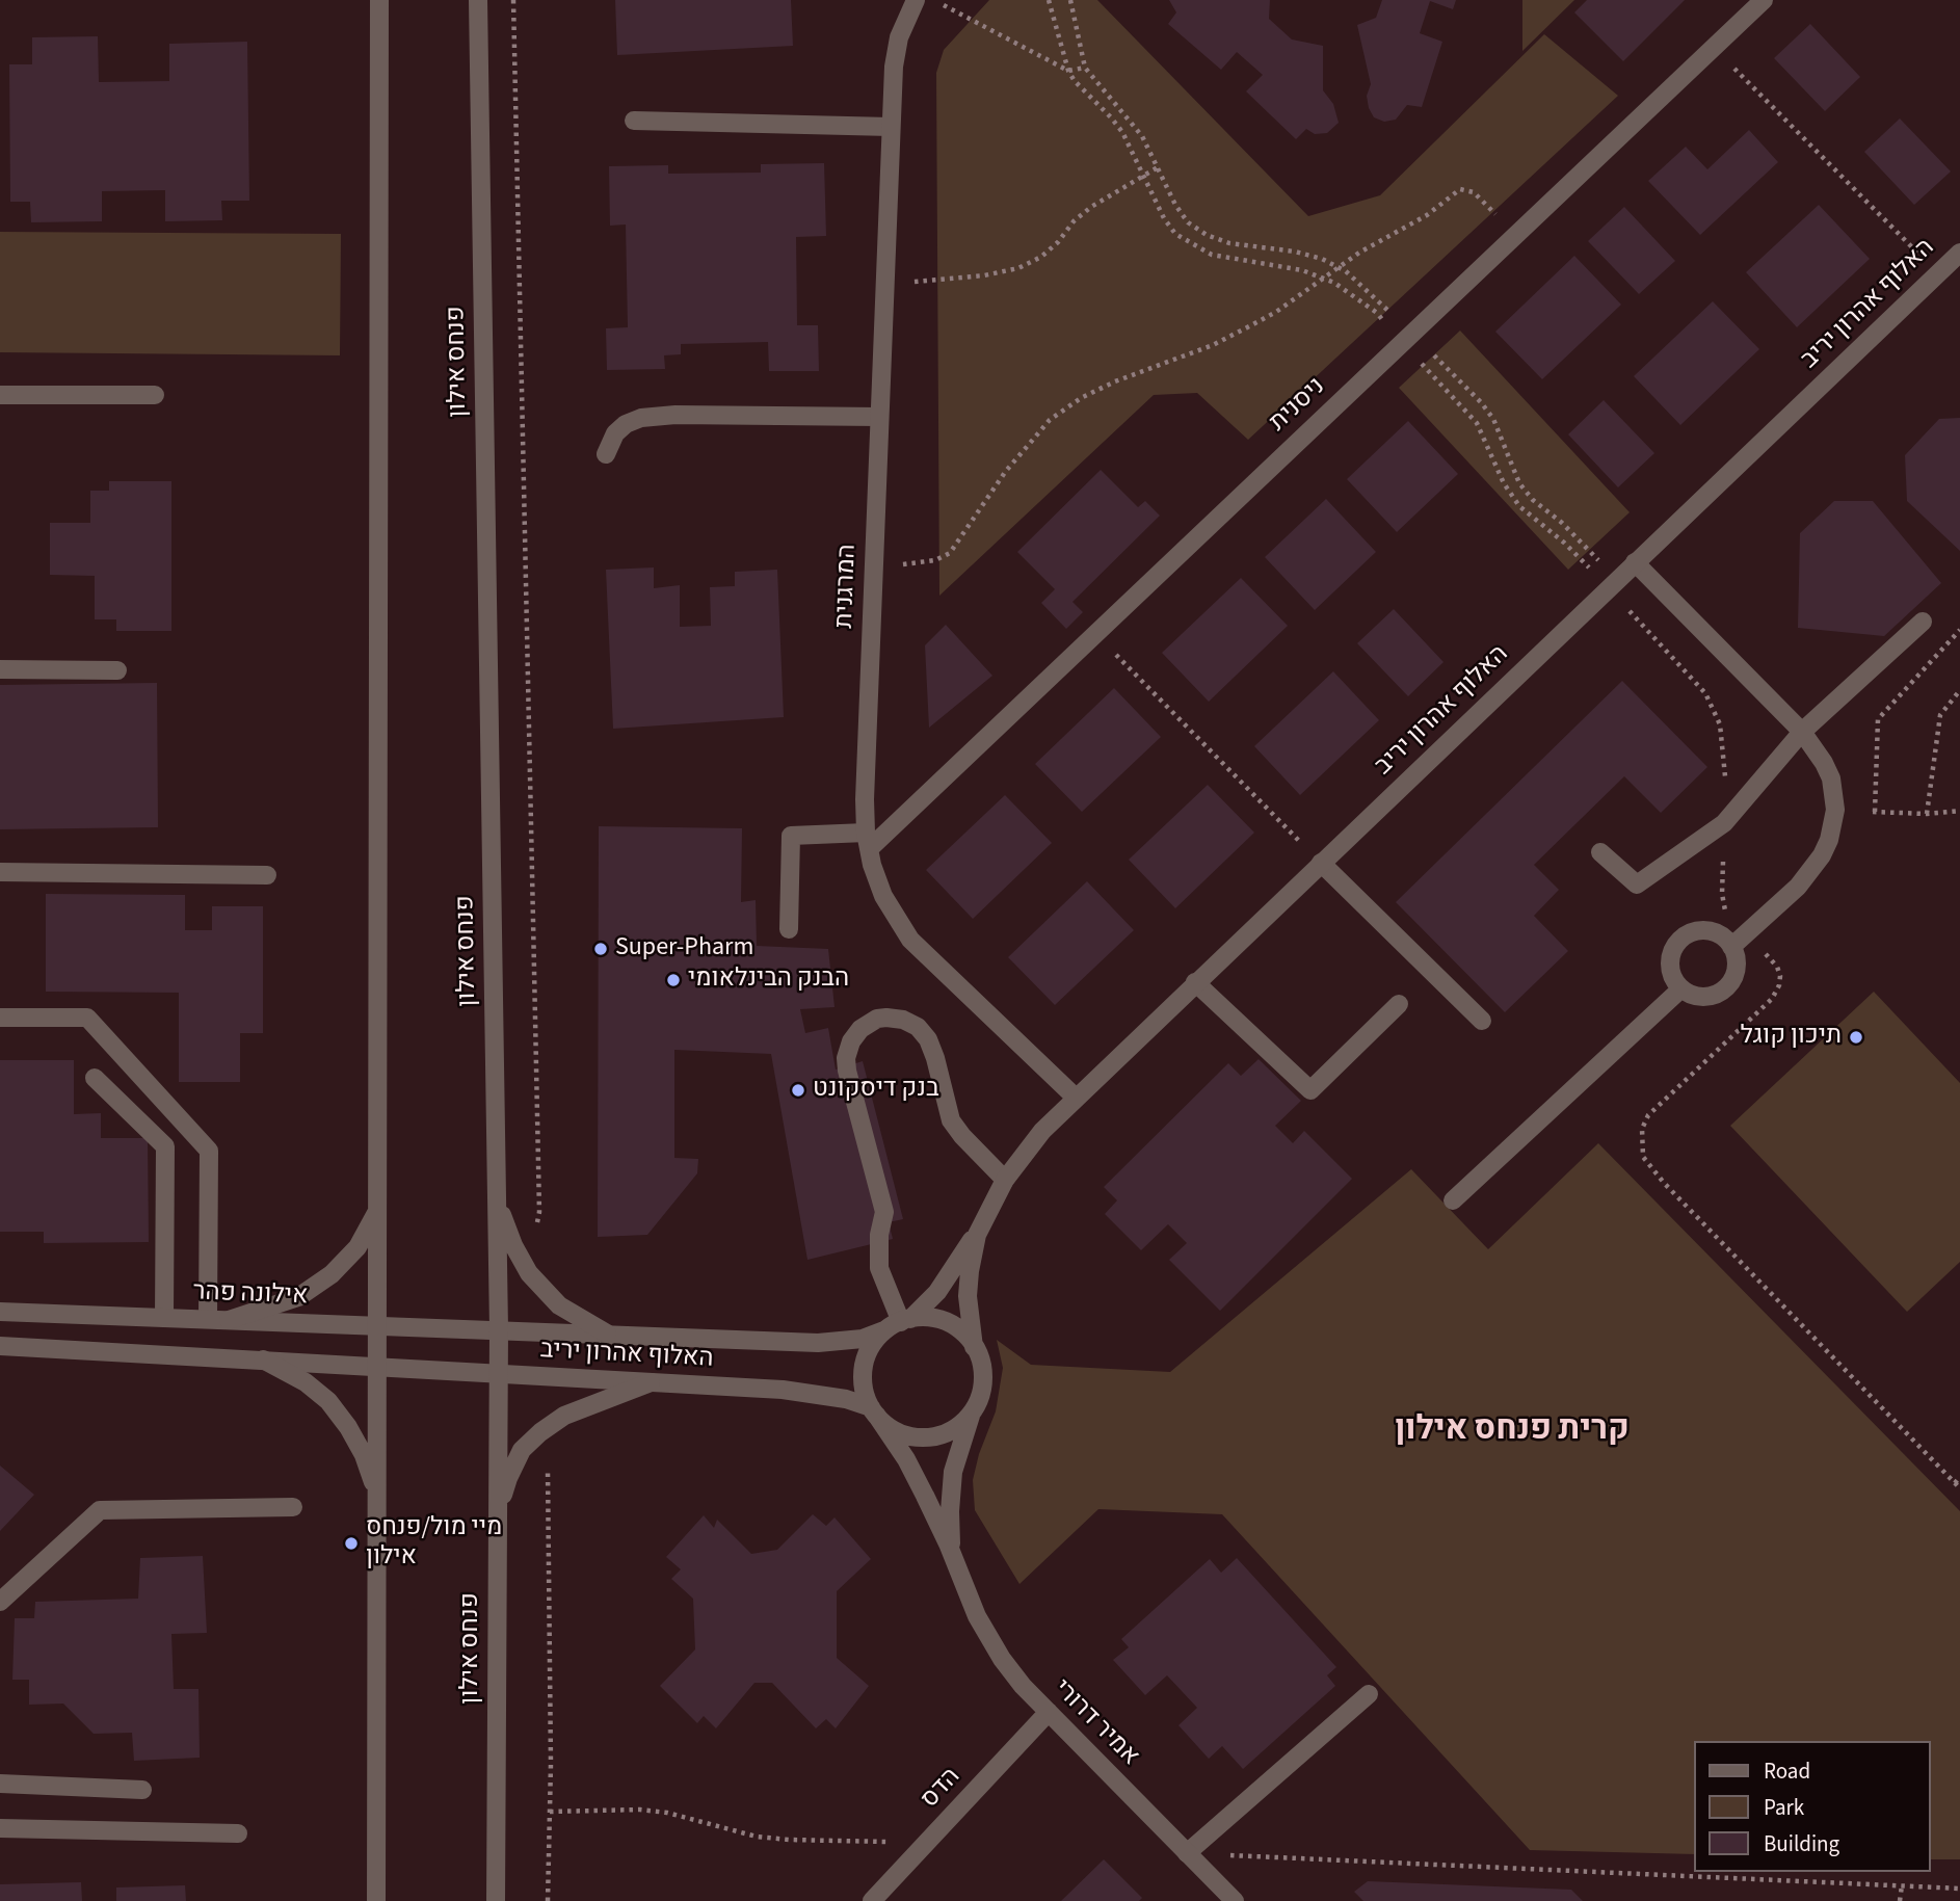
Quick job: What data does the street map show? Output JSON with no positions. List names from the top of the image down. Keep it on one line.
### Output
{"streets":{"street":["האלוף אהרון יריב","פנחס אילון","ניסנית","המרגנית","אילונה פהר","אמיר דרורי","הדס"]},"crossings":[["האלוף אהרון יריב","פנחס אילון"],["האלוף אהרון יריב","המרגנית"],["האלוף אהרון יריב","אילונה פהר"],["האלוף אהרון יריב","אמיר דרורי"],["פנחס אילון","אילונה פהר"],["ניסנית","המרגנית"],["אמיר דרורי","הדס"]],"districts":["קרית פנחס אילון"],"places":["Super-Pharm","הבנק הבינלאומי","תיכון קוגל","בנק דיסקונט","מיי מול/פנחס אילון"],"legend":["Road","Park","Building"]}
